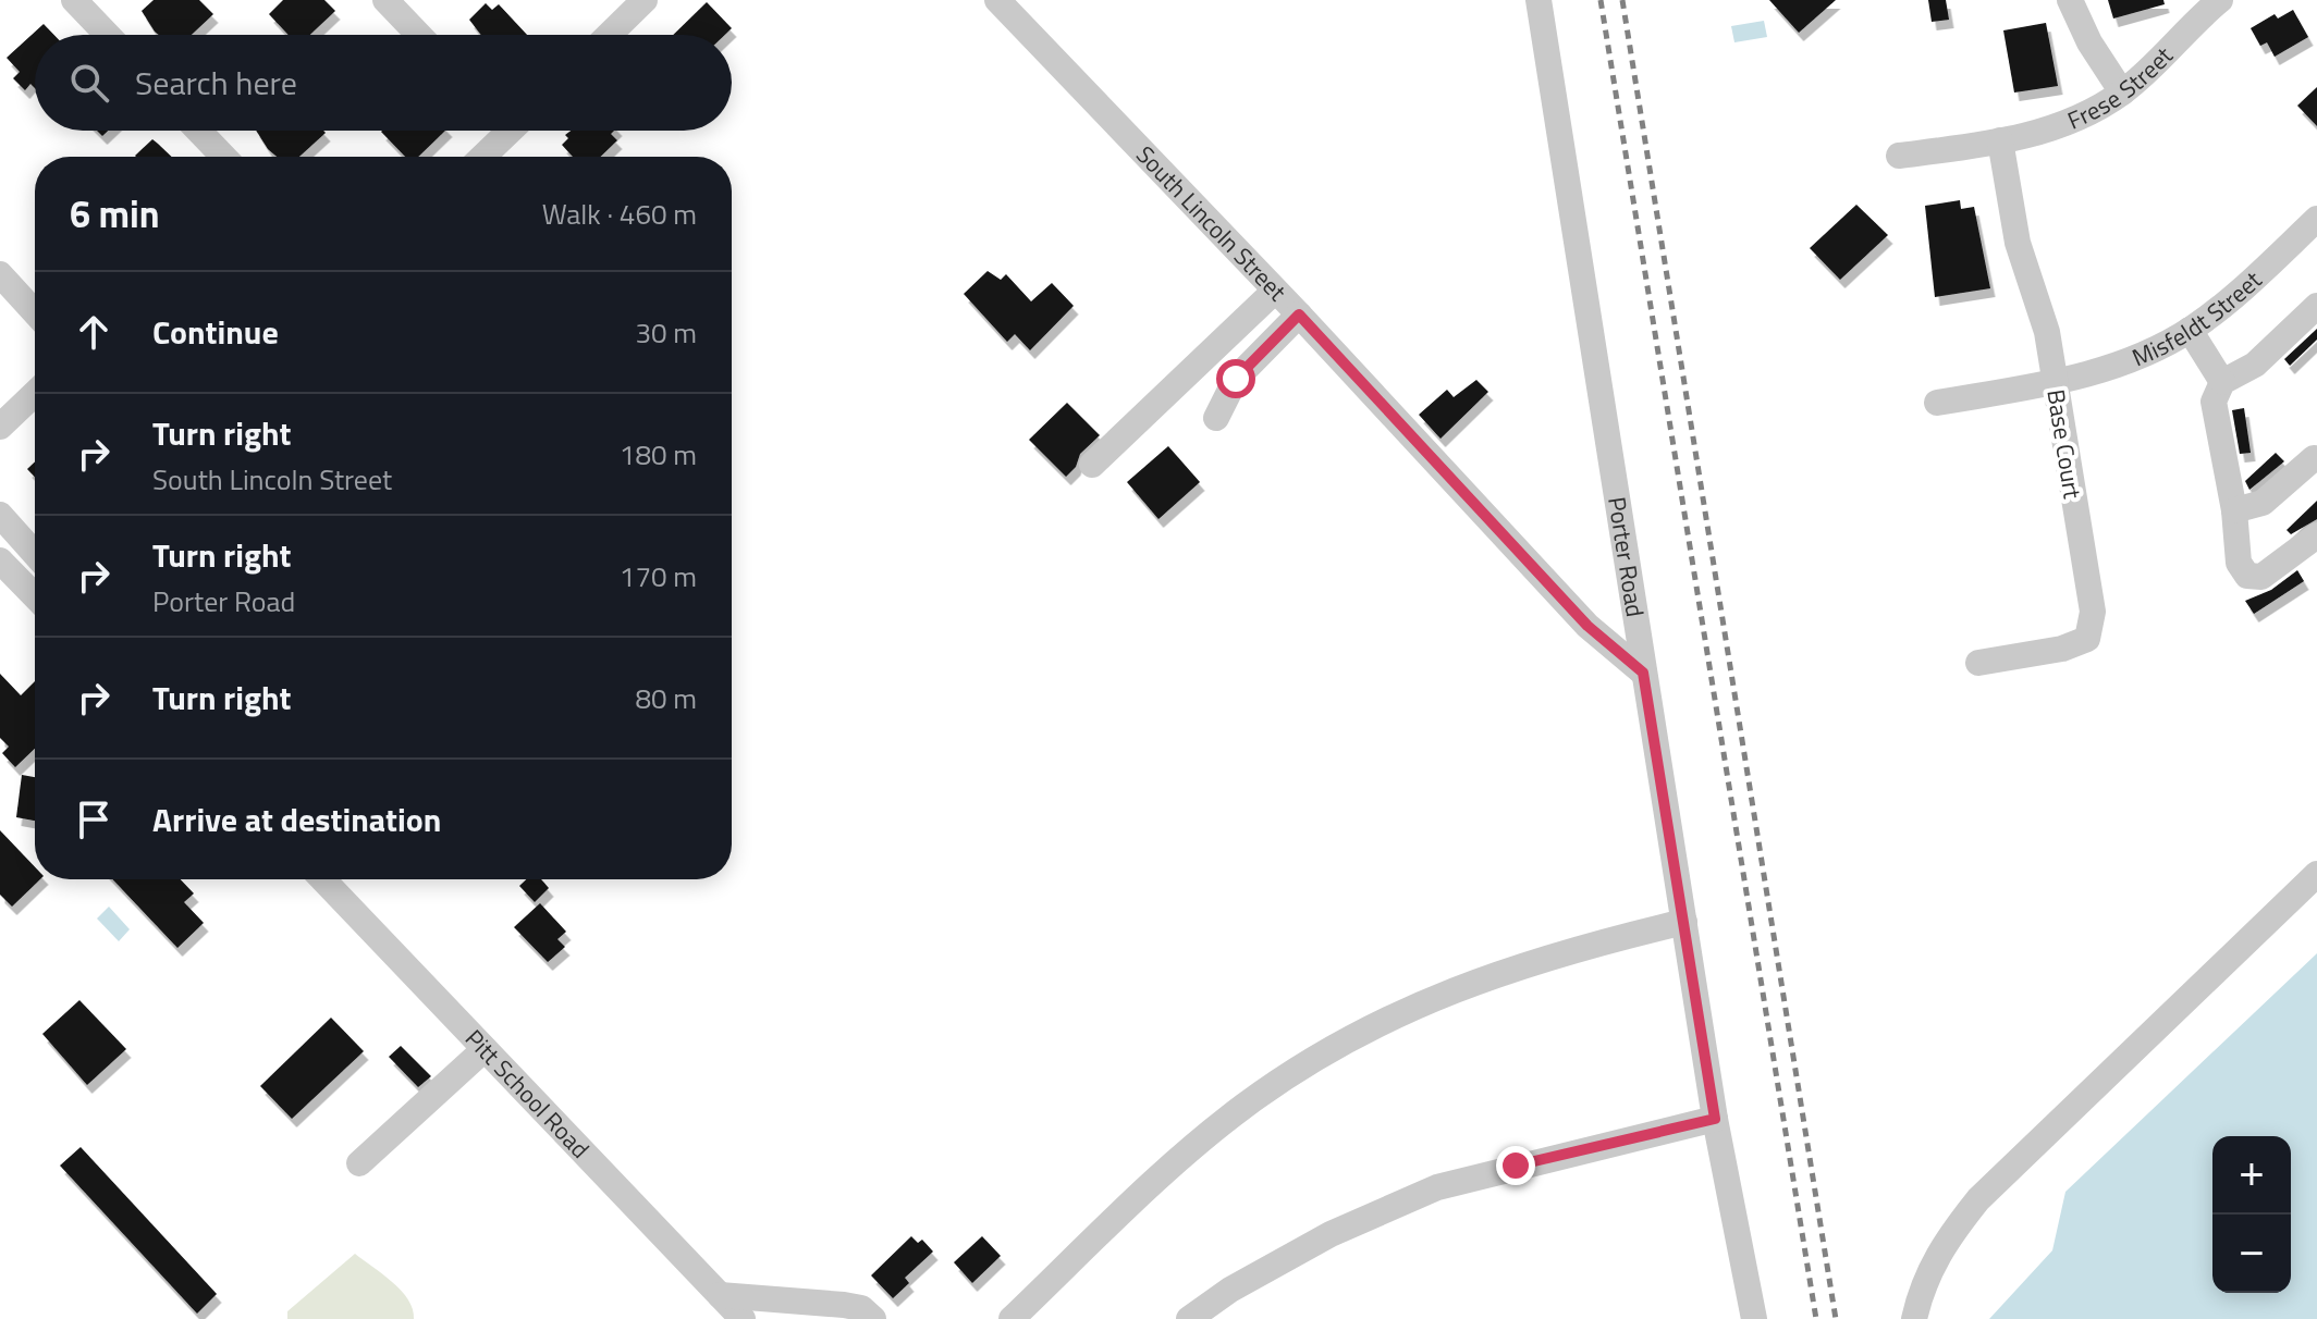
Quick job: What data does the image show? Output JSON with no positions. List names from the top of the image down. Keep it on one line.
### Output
{"streets":{"street":["Frese Street","South Lincoln Street","Misfeldt Street","Base Court","Porter Road","Pitt School Road"]},"crossings":[["Frese Street","Base Court"],["South Lincoln Street","Porter Road"],["Misfeldt Street","Base Court"]],"page":{"search":"Search here","heading":["6 min","Walk · 460 m"],"list":[["Continue","30 m"],["Turn right","South Lincoln Street","180 m"],["Turn right","Porter Road","170 m"],["Turn right","80 m"],"Arrive at destination"],"map_buttons":["+","−"]}}
